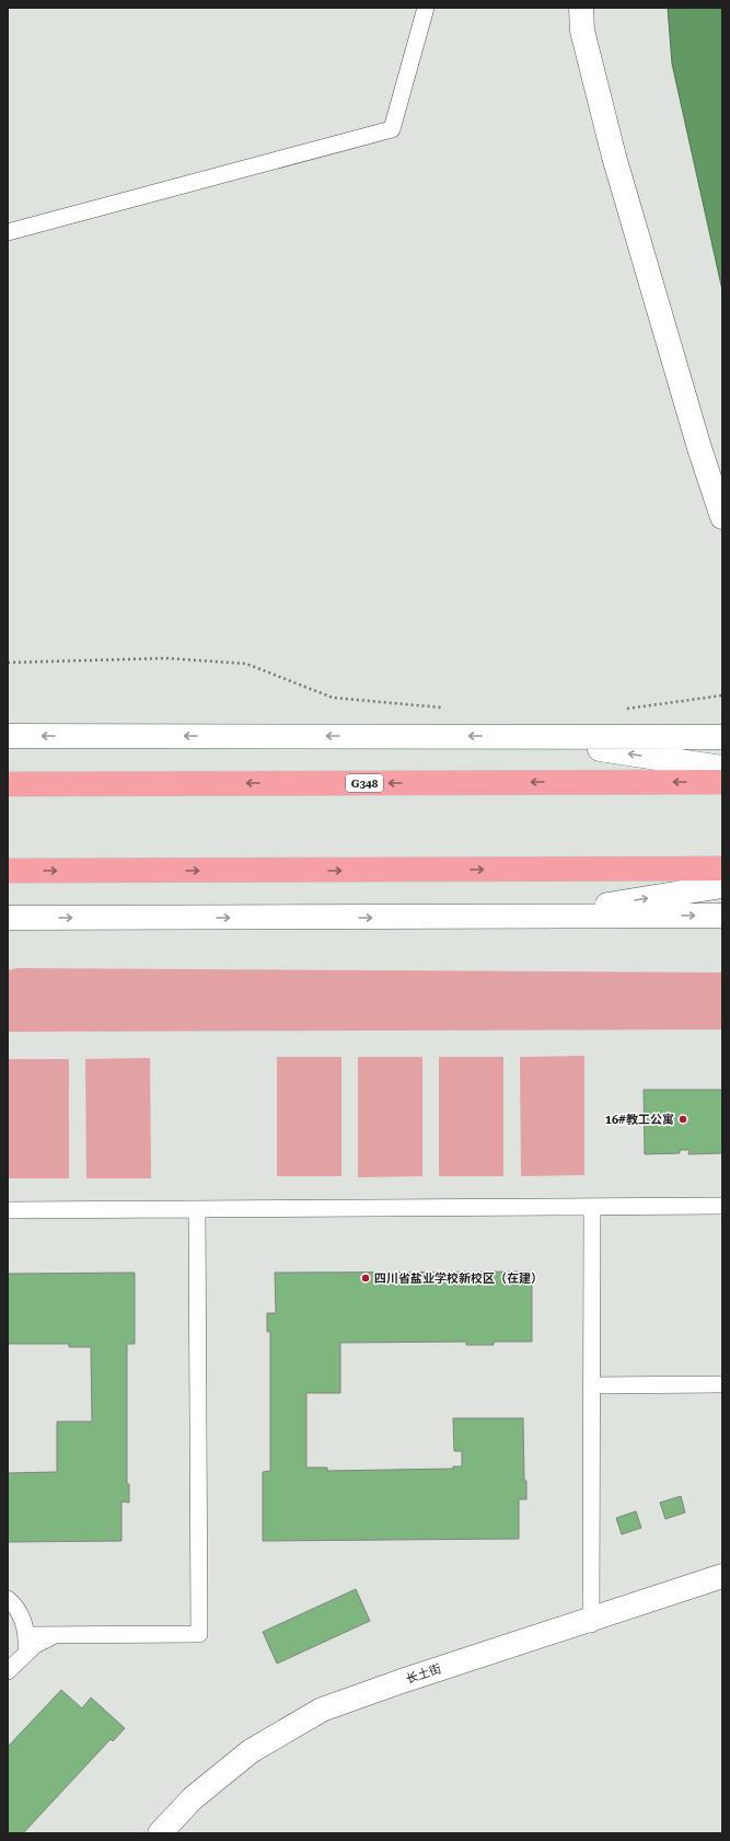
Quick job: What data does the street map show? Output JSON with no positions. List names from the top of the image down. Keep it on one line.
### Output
{"streets":{"highway":["G348"],"street":["长土街"]},"places":["16#教工公寓","四川省盐业学校新校区（在建）"]}
